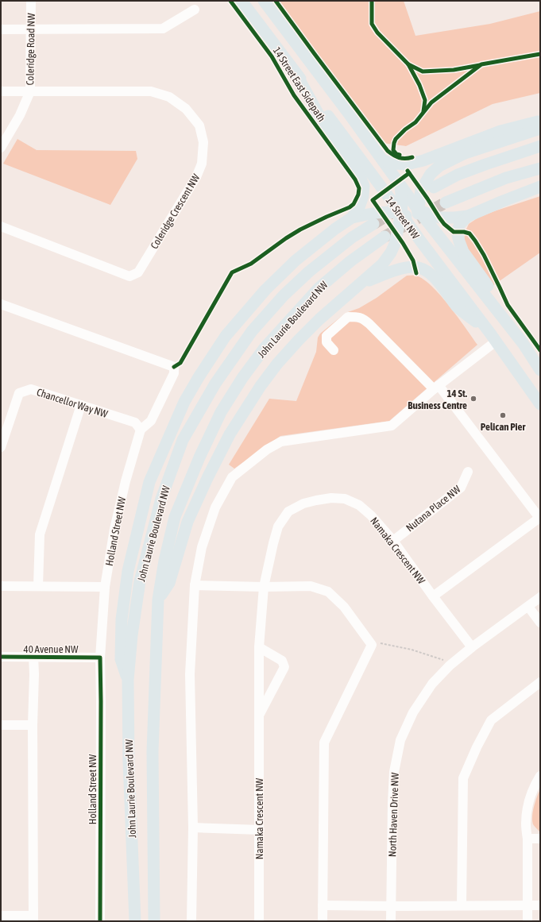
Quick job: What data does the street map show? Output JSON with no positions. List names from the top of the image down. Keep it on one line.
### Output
{"streets":{"main road":["14 Street NW","John Laurie Boulevard NW"],"street":["Coleridge Road NW","Coleridge Crescent NW","Chancellor Way NW","Nutana Place NW","Holland Street NW","Namaka Crescent NW","40 Avenue NW","North Haven Drive NW"],"cycle path":["14 Street East Sidepath"]},"crossings":[["Coleridge Road NW","Coleridge Crescent NW"],["Chancellor Way NW","Holland Street NW"],["Nutana Place NW","Namaka Crescent NW"],["Holland Street NW","40 Avenue NW"],["Namaka Crescent NW","North Haven Drive NW"]],"places":["14 St. Business Centre","Pelican Pier"]}
